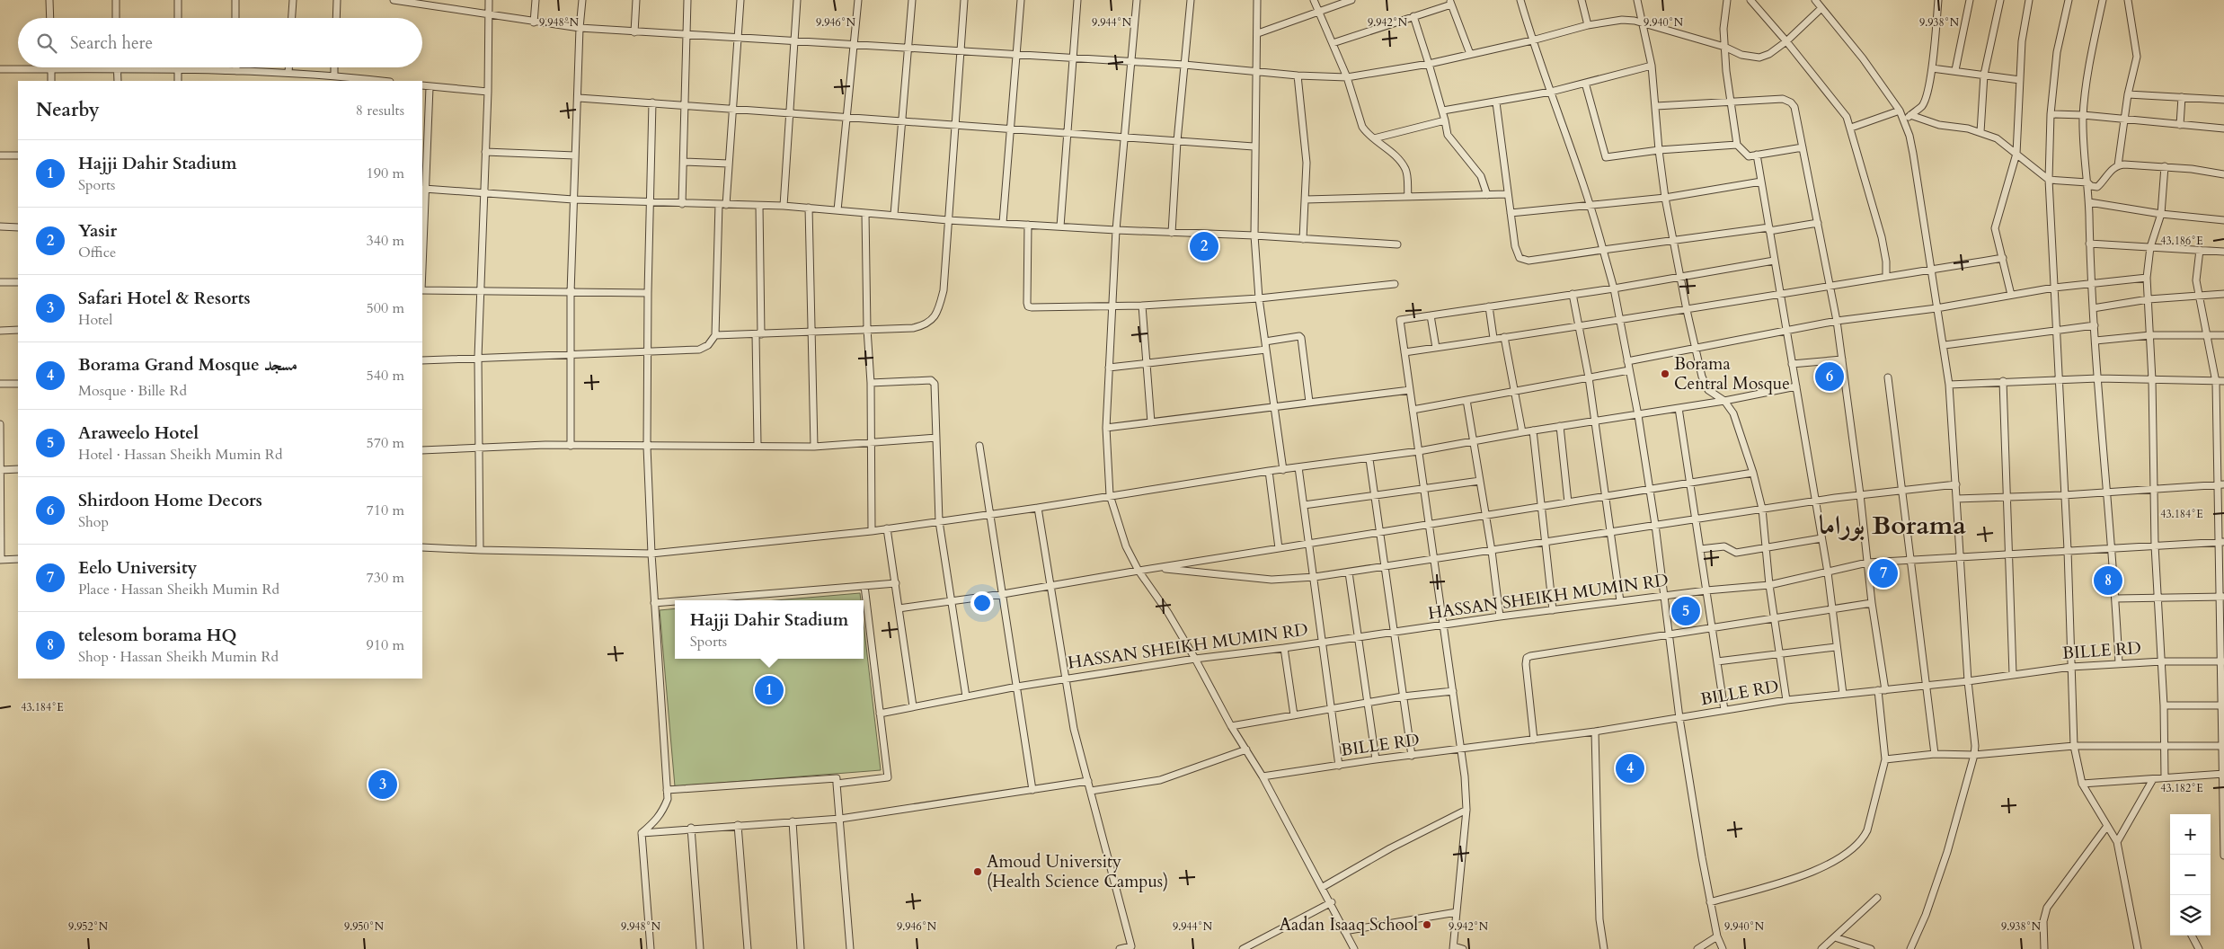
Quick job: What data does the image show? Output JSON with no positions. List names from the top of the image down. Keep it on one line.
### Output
{"streets":{"street":["HASSAN SHEIKH MUMIN RD","BILLE RD"]},"districts":["بوراما Borama"],"places":["Borama Central Mosque","Amoud University (Health Science Campus)","Aadan Isaaq School"],"page":{"search":"Search here","heading":["Nearby","8 results"],"list":[{"mark":"1","name":"Hajji Dahir Stadium","note":"Sports","value":"190 m"},{"mark":"2","name":"Yasir","note":"Office","value":"340 m"},{"mark":"3","name":"Safari Hotel & Resorts","note":"Hotel","value":"500 m"},{"mark":"4","name":"Borama Grand Mosque مسجد","note":"Mosque · Bille Rd","value":"540 m"},{"mark":"5","name":"Araweelo Hotel","note":"Hotel · Hassan Sheikh Mumin Rd","value":"570 m"},{"mark":"6","name":"Shirdoon Home Decors","note":"Shop","value":"710 m"},{"mark":"7","name":"Eelo University","note":"Place · Hassan Sheikh Mumin Rd","value":"730 m"},{"mark":"8","name":"telesom borama HQ","note":"Shop · Hassan Sheikh Mumin Rd","value":"910 m"}],"pins":["2","6","7","8","5","1","4","3"],"popup":["Hajji Dahir Stadium","Sports"],"map_buttons":["+","−"]},"coordinates":["9.948°N","9.946°N","9.944°N","9.942°N","9.940°N","9.938°N","43.186°E","43.184°E","43.182°E","9.952°N","9.950°N"]}
